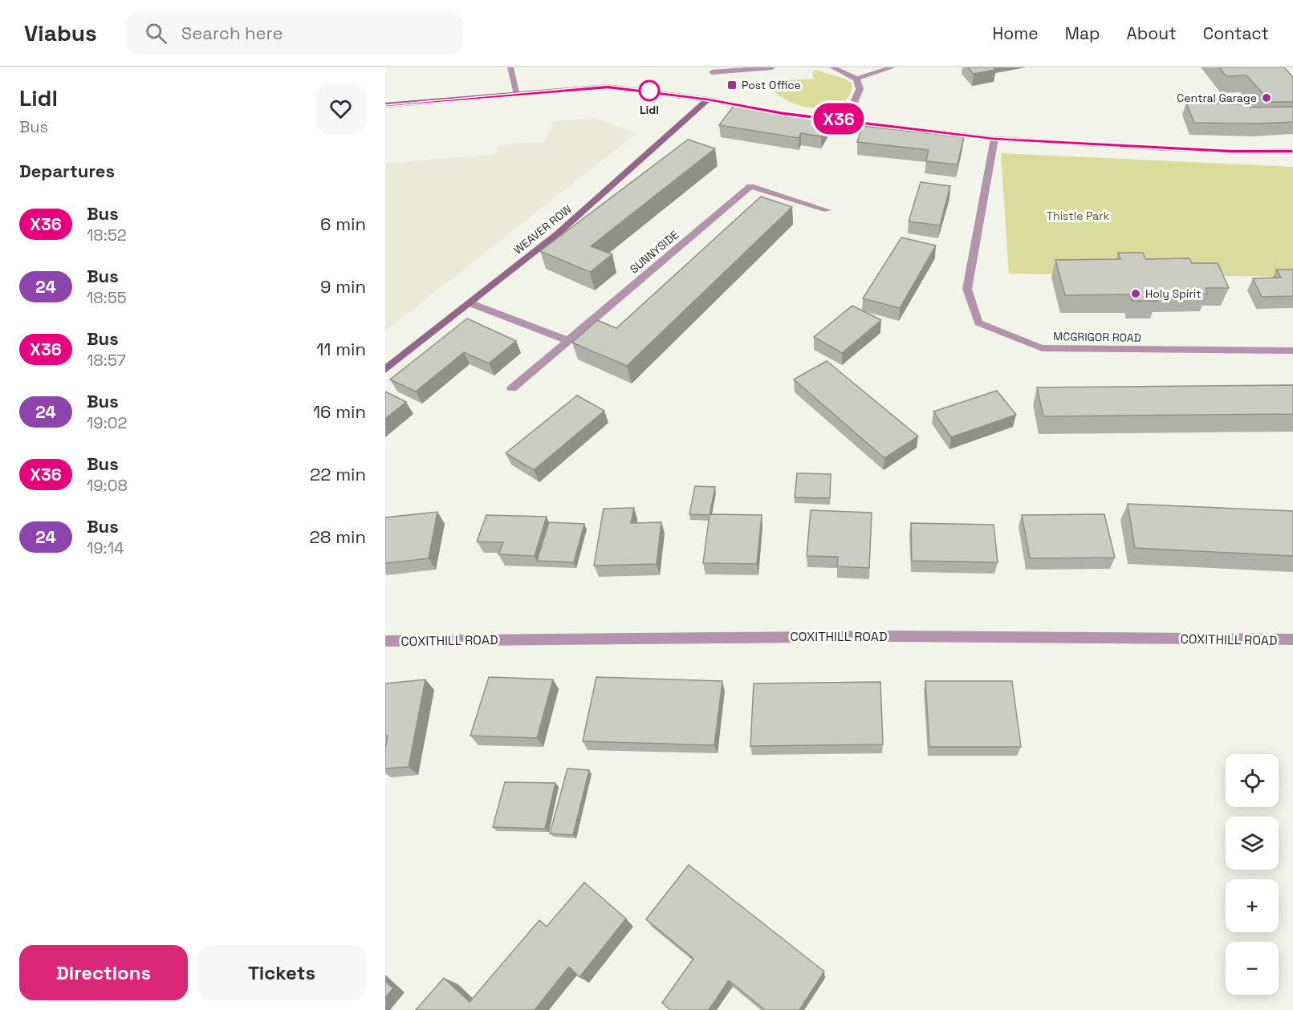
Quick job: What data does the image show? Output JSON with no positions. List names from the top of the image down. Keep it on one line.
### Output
{"streets":{"main road":["WEAVER ROW"],"street":["SUNNYSIDE","MCGRIGOR ROAD","COXITHILL ROAD"]},"parks":["Thistle Park"],"places":{"transit":["Post Office"],"other":["Lidl","Central Garage","Holy Spirit"]},"lines":["bus line X36"],"page":{"header":"Viabus","search":"Search here","nav":["Home","Map","About","Contact"],"heading":[["Lidl","Bus"],"Departures"],"on_map":"X36","list":[{"mark":"X36","name":"Bus","note":"18:52","value":"6 min"},{"mark":"24","name":"Bus","note":"18:55","value":"9 min"},{"mark":"X36","name":"Bus","note":"18:57","value":"11 min"},{"mark":"24","name":"Bus","note":"19:02","value":"16 min"},{"mark":"X36","name":"Bus","note":"19:08","value":"22 min"},{"mark":"24","name":"Bus","note":"19:14","value":"28 min"}],"map_buttons":["+","−"],"buttons":["Directions","Tickets"]}}
